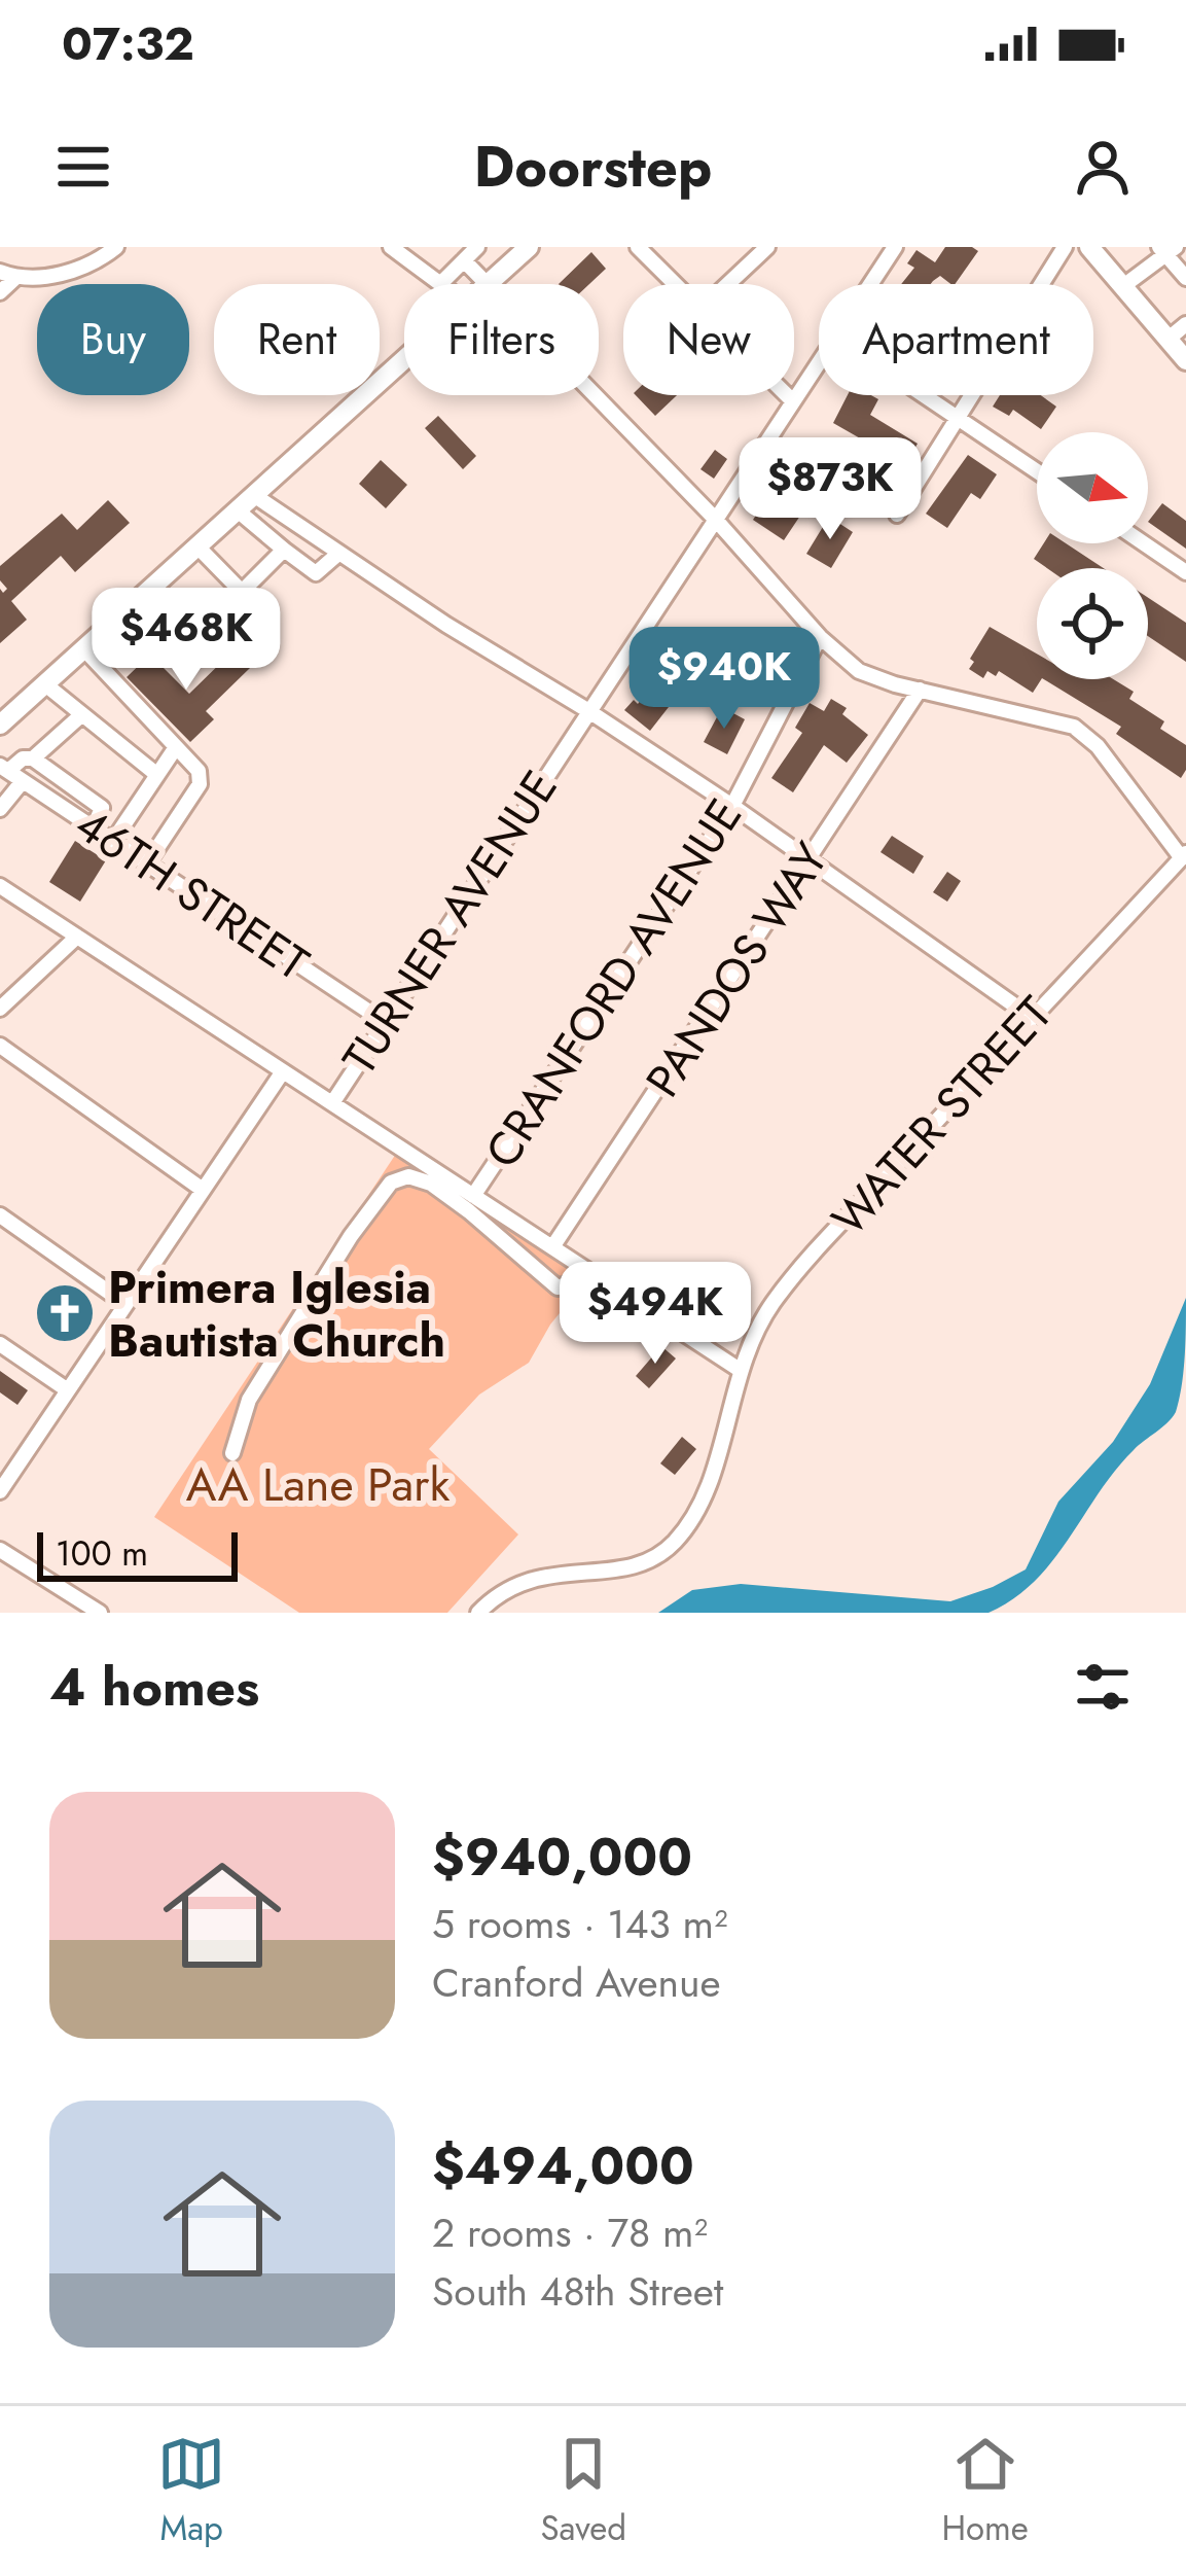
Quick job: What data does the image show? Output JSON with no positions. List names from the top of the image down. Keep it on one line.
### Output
{"streets":{"street":["46TH STREET","TURNER AVENUE","PANDOS WAY","CRANFORD AVENUE","WATER STREET"]},"crossings":[["46TH STREET","TURNER AVENUE"]],"parks":["AA Lane Park"],"places":{"church":["Primera Iglesia Bautista Church"]},"scale_bar":"100 m","north":"right","page":{"status":"07:32","header":"Doorstep","chip":["Buy","Rent","Filters","New","Apartment"],"price":["$873K","$468K","$940K","$494K"],"scale":"100 m","heading":"4 homes","list":[{"name":"$940,000","note":"5 rooms · 143 m² · Cranford Avenue"},{"name":"$494,000","note":"2 rooms · 78 m² · South 48th Street"}],"tabs":["Map","Saved","Home"]}}
